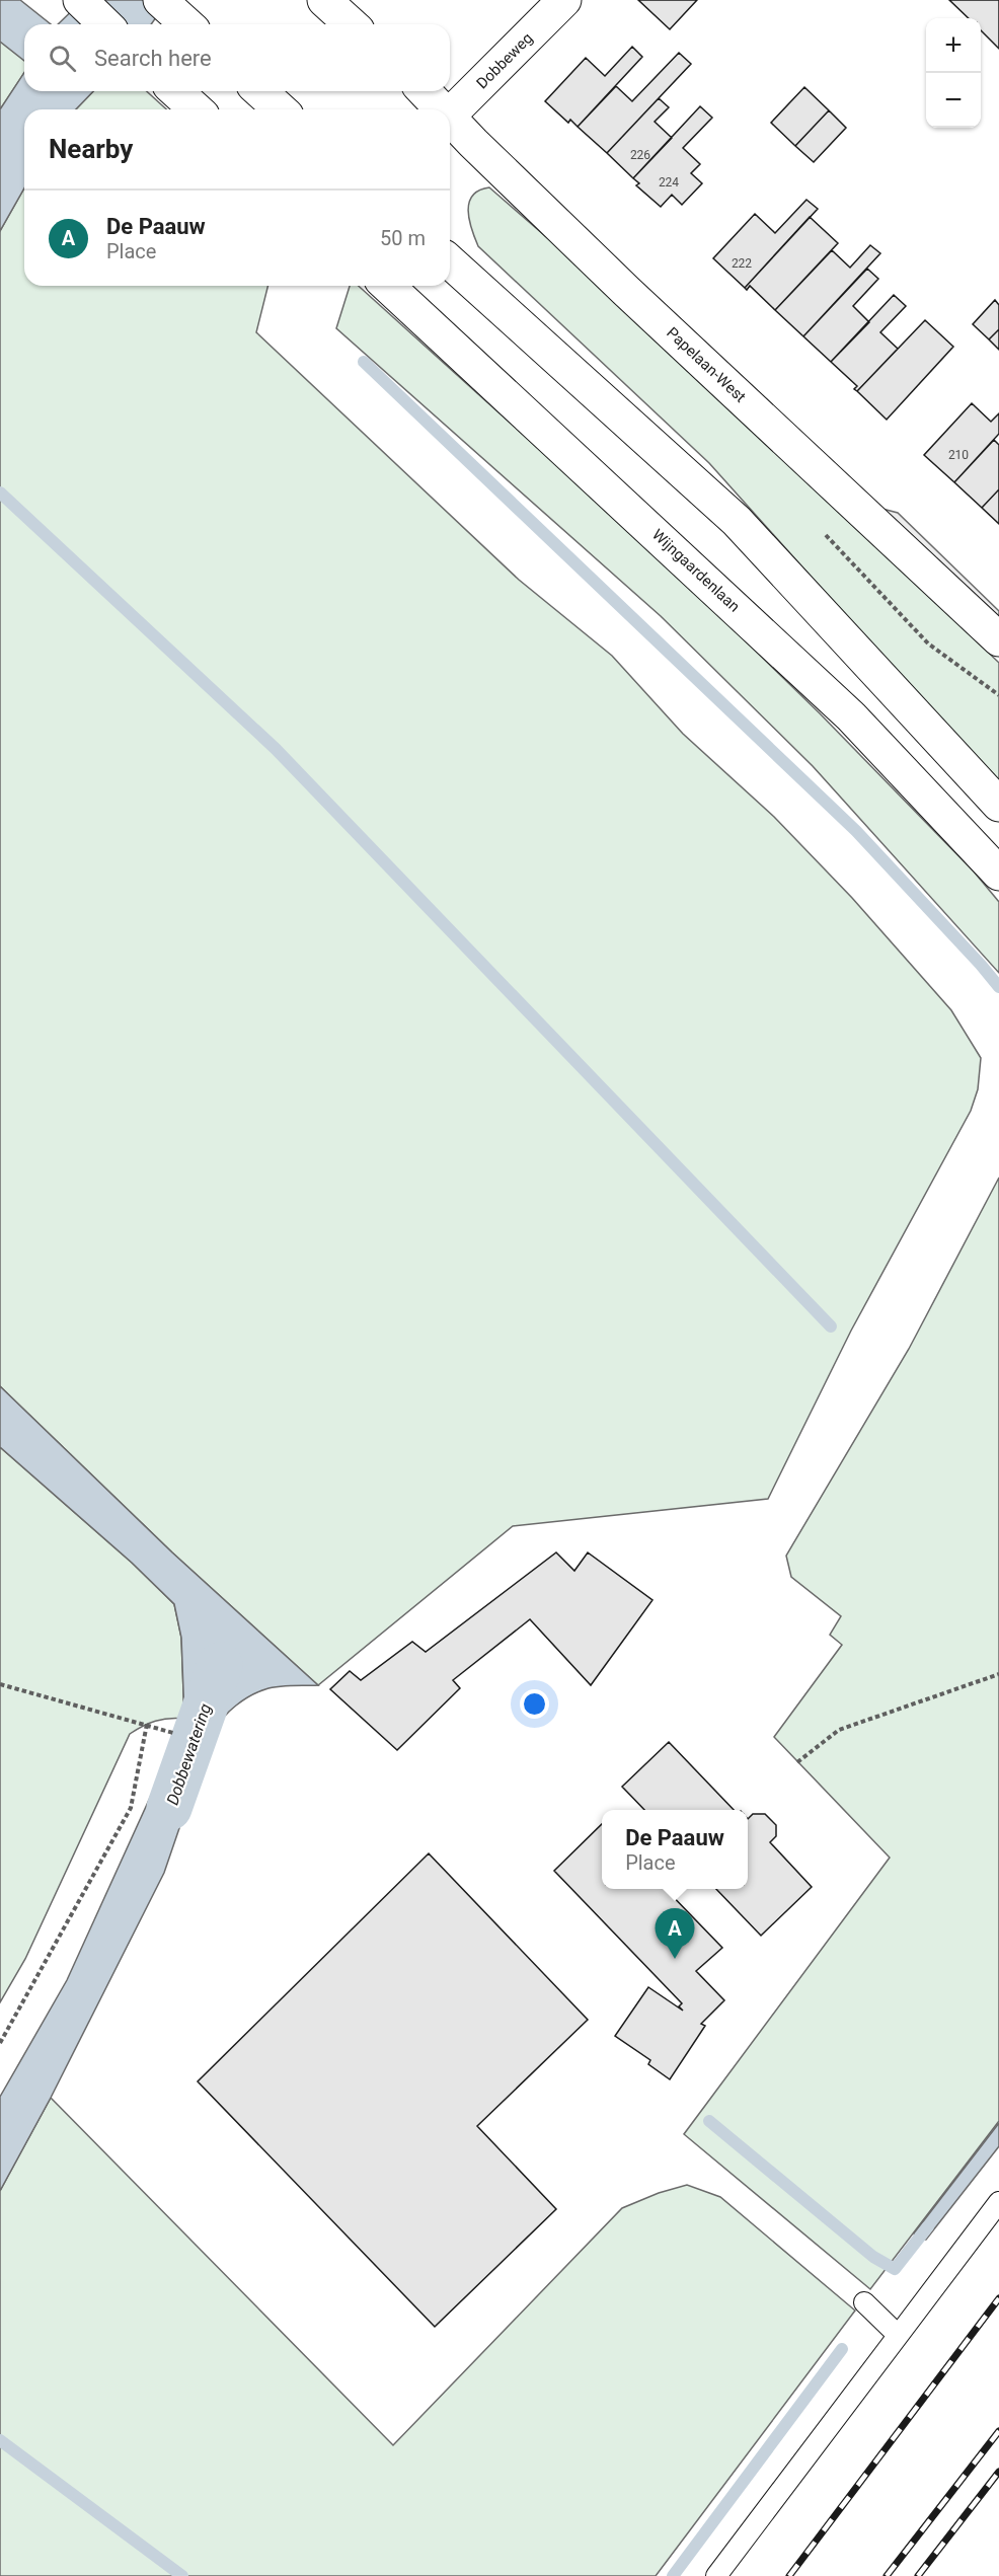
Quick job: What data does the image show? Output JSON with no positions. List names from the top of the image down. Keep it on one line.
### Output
{"streets":{"main road":["Dobbeweg","Papelaan-West","Wijngaardenlaan"]},"water":["Dobbewatering"],"house_numbers":["226","224","222","210"],"page":{"map_buttons":["+","−"],"search":"Search here","heading":"Nearby","list":[{"mark":"A","name":"De Paauw","note":"Place","value":"50 m"}],"popup":["De Paauw","Place"],"pins":"A"}}
